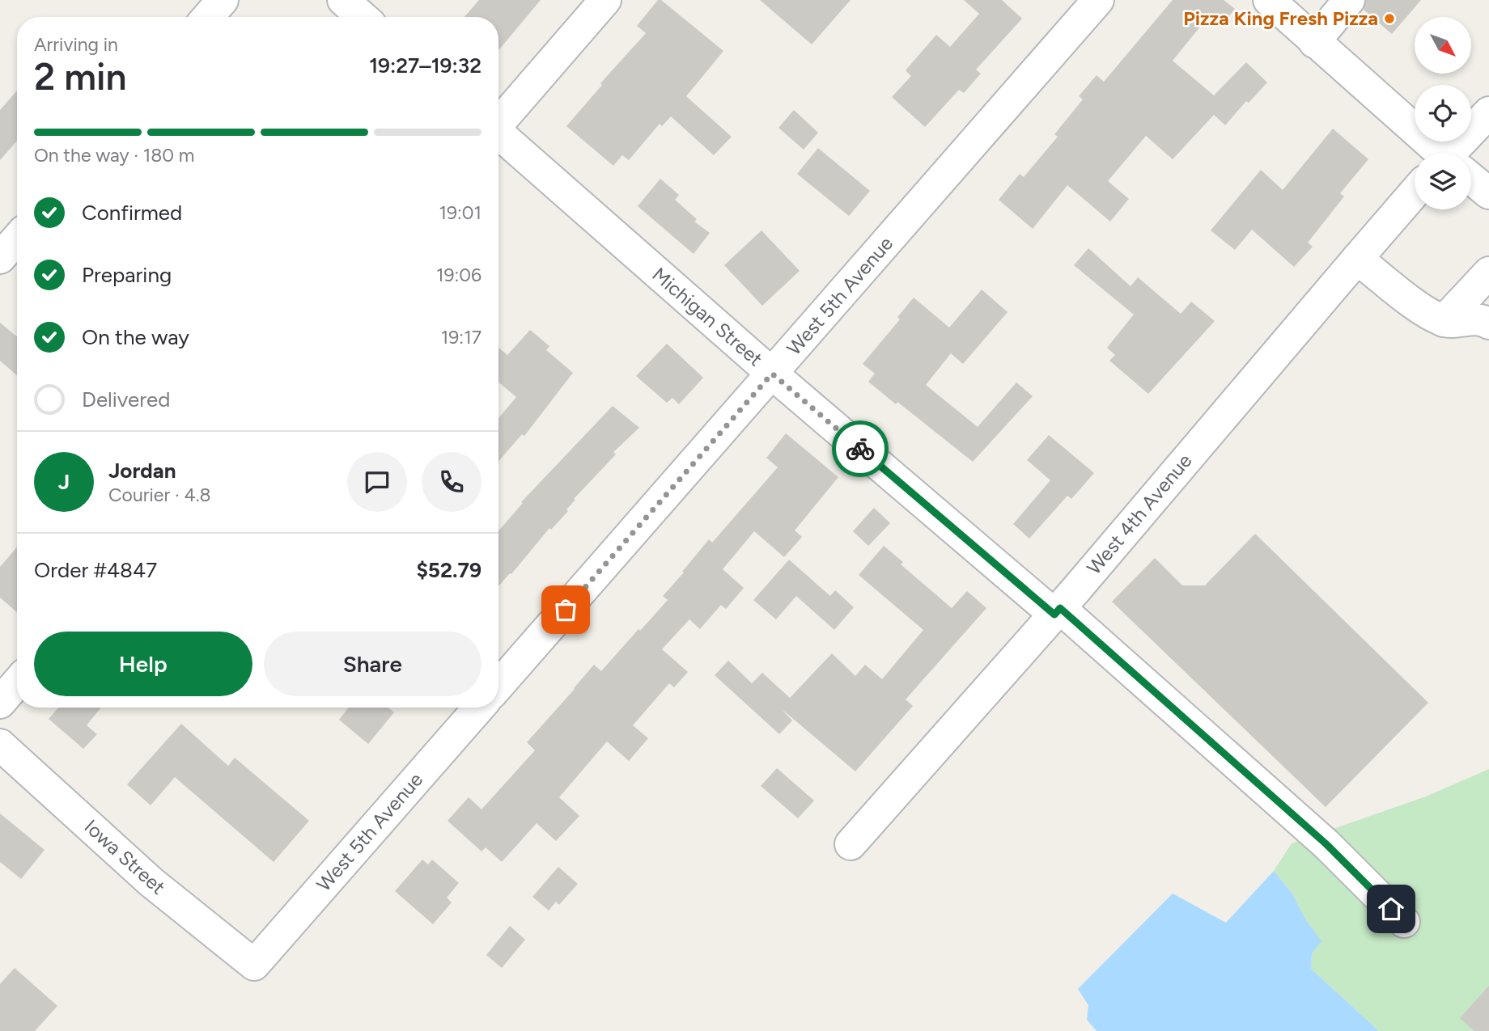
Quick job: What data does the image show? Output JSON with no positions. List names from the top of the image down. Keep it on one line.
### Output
{"streets":{"street":["West 5th Avenue","Michigan Street","West 4th Avenue","Iowa Street"]},"crossings":[["West 5th Avenue","Michigan Street"],["West 5th Avenue","Iowa Street"],["Michigan Street","West 4th Avenue"]],"places":["Pizza King Fresh Pizza"],"north":"bottom right","page":{"heading":["2 min","Arriving in","19:27–19:32"],"panel":["Jordan","Courier · 4.8","Order #4847","$52.79"],"bar":"On the way · 180 m","list":[["Confirmed","19:01"],["Preparing","19:06"],["On the way","19:17"],"Delivered"],"round":"J","buttons":["Help","Share"]}}
